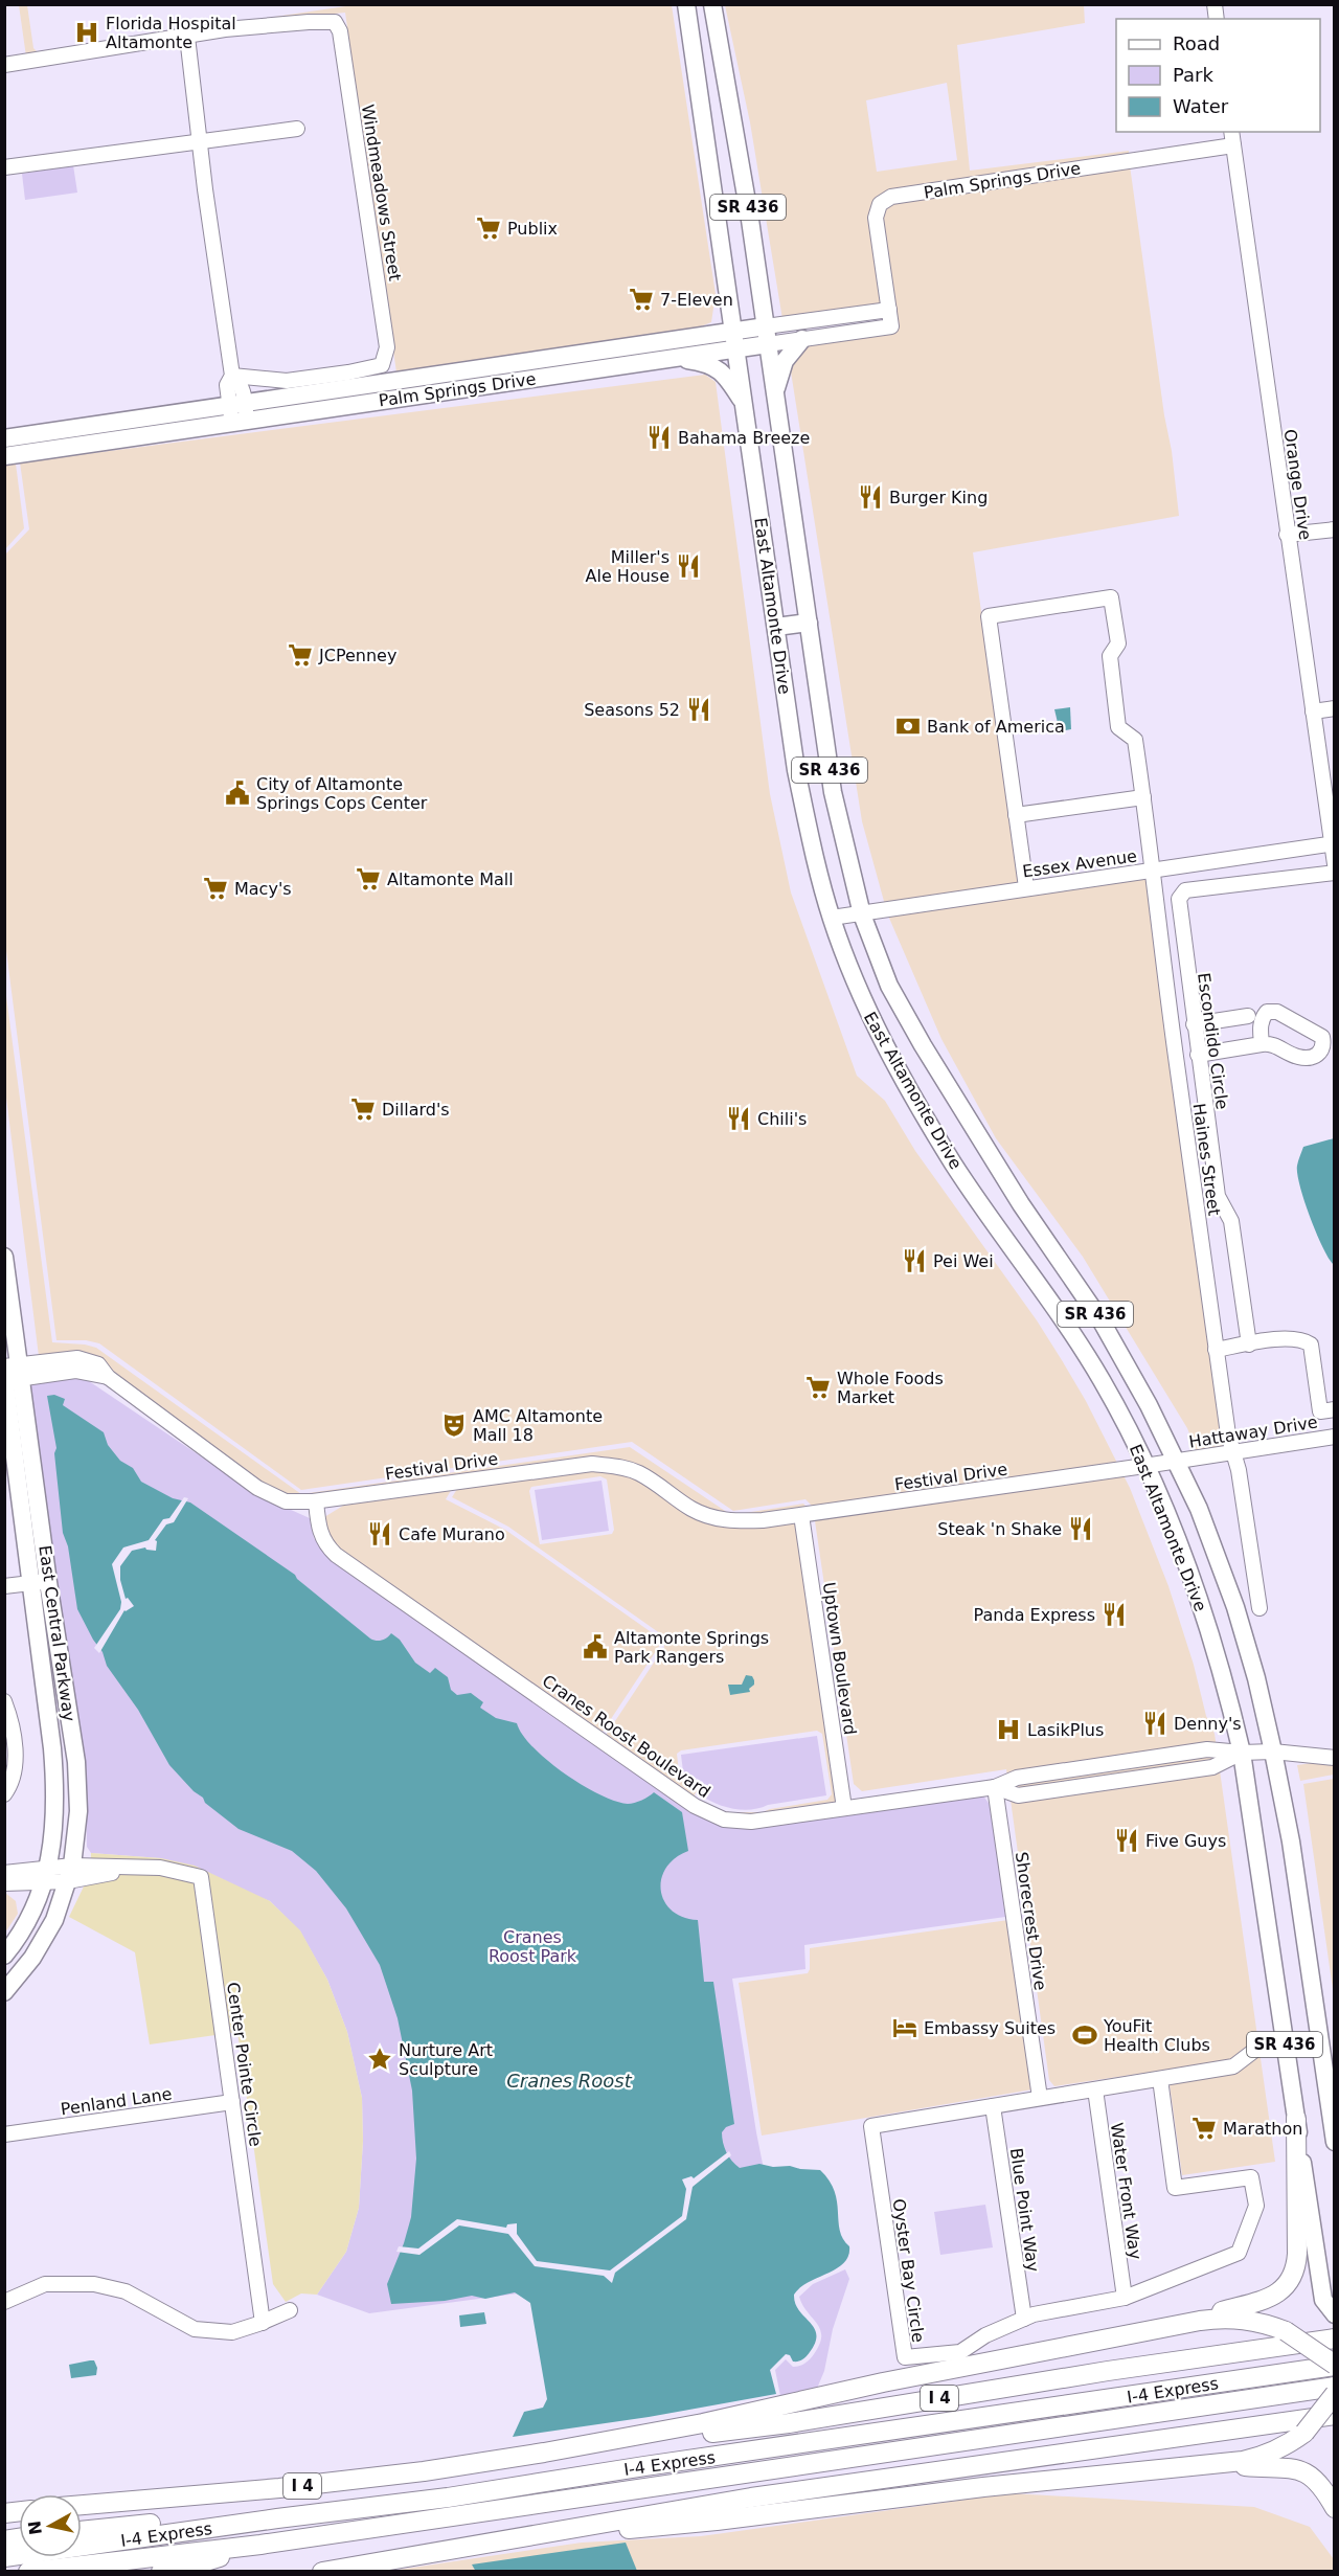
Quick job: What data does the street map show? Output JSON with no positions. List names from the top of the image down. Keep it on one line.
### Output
{"streets":{"highway":["I-4 Express","I 4"],"main road":["Palm Springs Drive","SR 436","East Altamonte Drive","East Central Parkway"],"street":["Windmeadows Street","Orange Drive","Essex Avenue","Escondido Circle","Haines Street","Hattaway Drive","Festival Drive","Uptown Boulevard","Cranes Roost Boulevard","Shorecrest Drive","Center Pointe Circle","Penland Lane","Water Front Way","Blue Point Way","Oyster Bay Circle"]},"crossings":[["Palm Springs Drive","SR 436"],["Palm Springs Drive","Orange Drive"],["Palm Springs Drive","East Altamonte Drive"],["SR 436","East Altamonte Drive"],["SR 436","Essex Avenue"],["Orange Drive","Essex Avenue"],["East Altamonte Drive","Essex Avenue"],["East Altamonte Drive","Hattaway Drive"],["East Altamonte Drive","Festival Drive"],["East Altamonte Drive","Cranes Roost Boulevard"],["East Altamonte Drive","Oyster Bay Circle"],["Essex Avenue","Haines Street"],["Haines Street","Hattaway Drive"],["Hattaway Drive","Festival Drive"],["Festival Drive","East Central Parkway"],["Festival Drive","Uptown Boulevard"],["Festival Drive","Cranes Roost Boulevard"],["East Central Parkway","Center Pointe Circle"],["Uptown Boulevard","Cranes Roost Boulevard"],["Cranes Roost Boulevard","Shorecrest Drive"],["Shorecrest Drive","Oyster Bay Circle"],["Center Pointe Circle","Penland Lane"],["Water Front Way","Oyster Bay Circle"],["Blue Point Way","Oyster Bay Circle"]],"water":["Cranes Roost"],"parks":["Cranes Roost Park"],"places":{"hospital":["Florida Hospital Altamonte","LasikPlus"],"supermarket":["Publix","7-Eleven","JCPenney","Altamonte Mall","Macy's","Dillard's","Whole Foods Market","Marathon"],"restaurant":["Bahama Breeze","Burger King","Miller's Ale House","Seasons 52","Chili's","Pei Wei","Steak 'n Shake","Cafe Murano","Panda Express","Denny's","Five Guys"],"bank":["Bank of America"],"public building":["City of Altamonte Springs Cops Center","Altamonte Springs Park Rangers"],"theatre":["AMC Altamonte Mall 18"],"hotel":["Embassy Suites"],"sports":["YouFit Health Clubs"],"place":["Nurture Art Sculpture"]},"legend":["Road","Park","Water"],"north":"left"}
